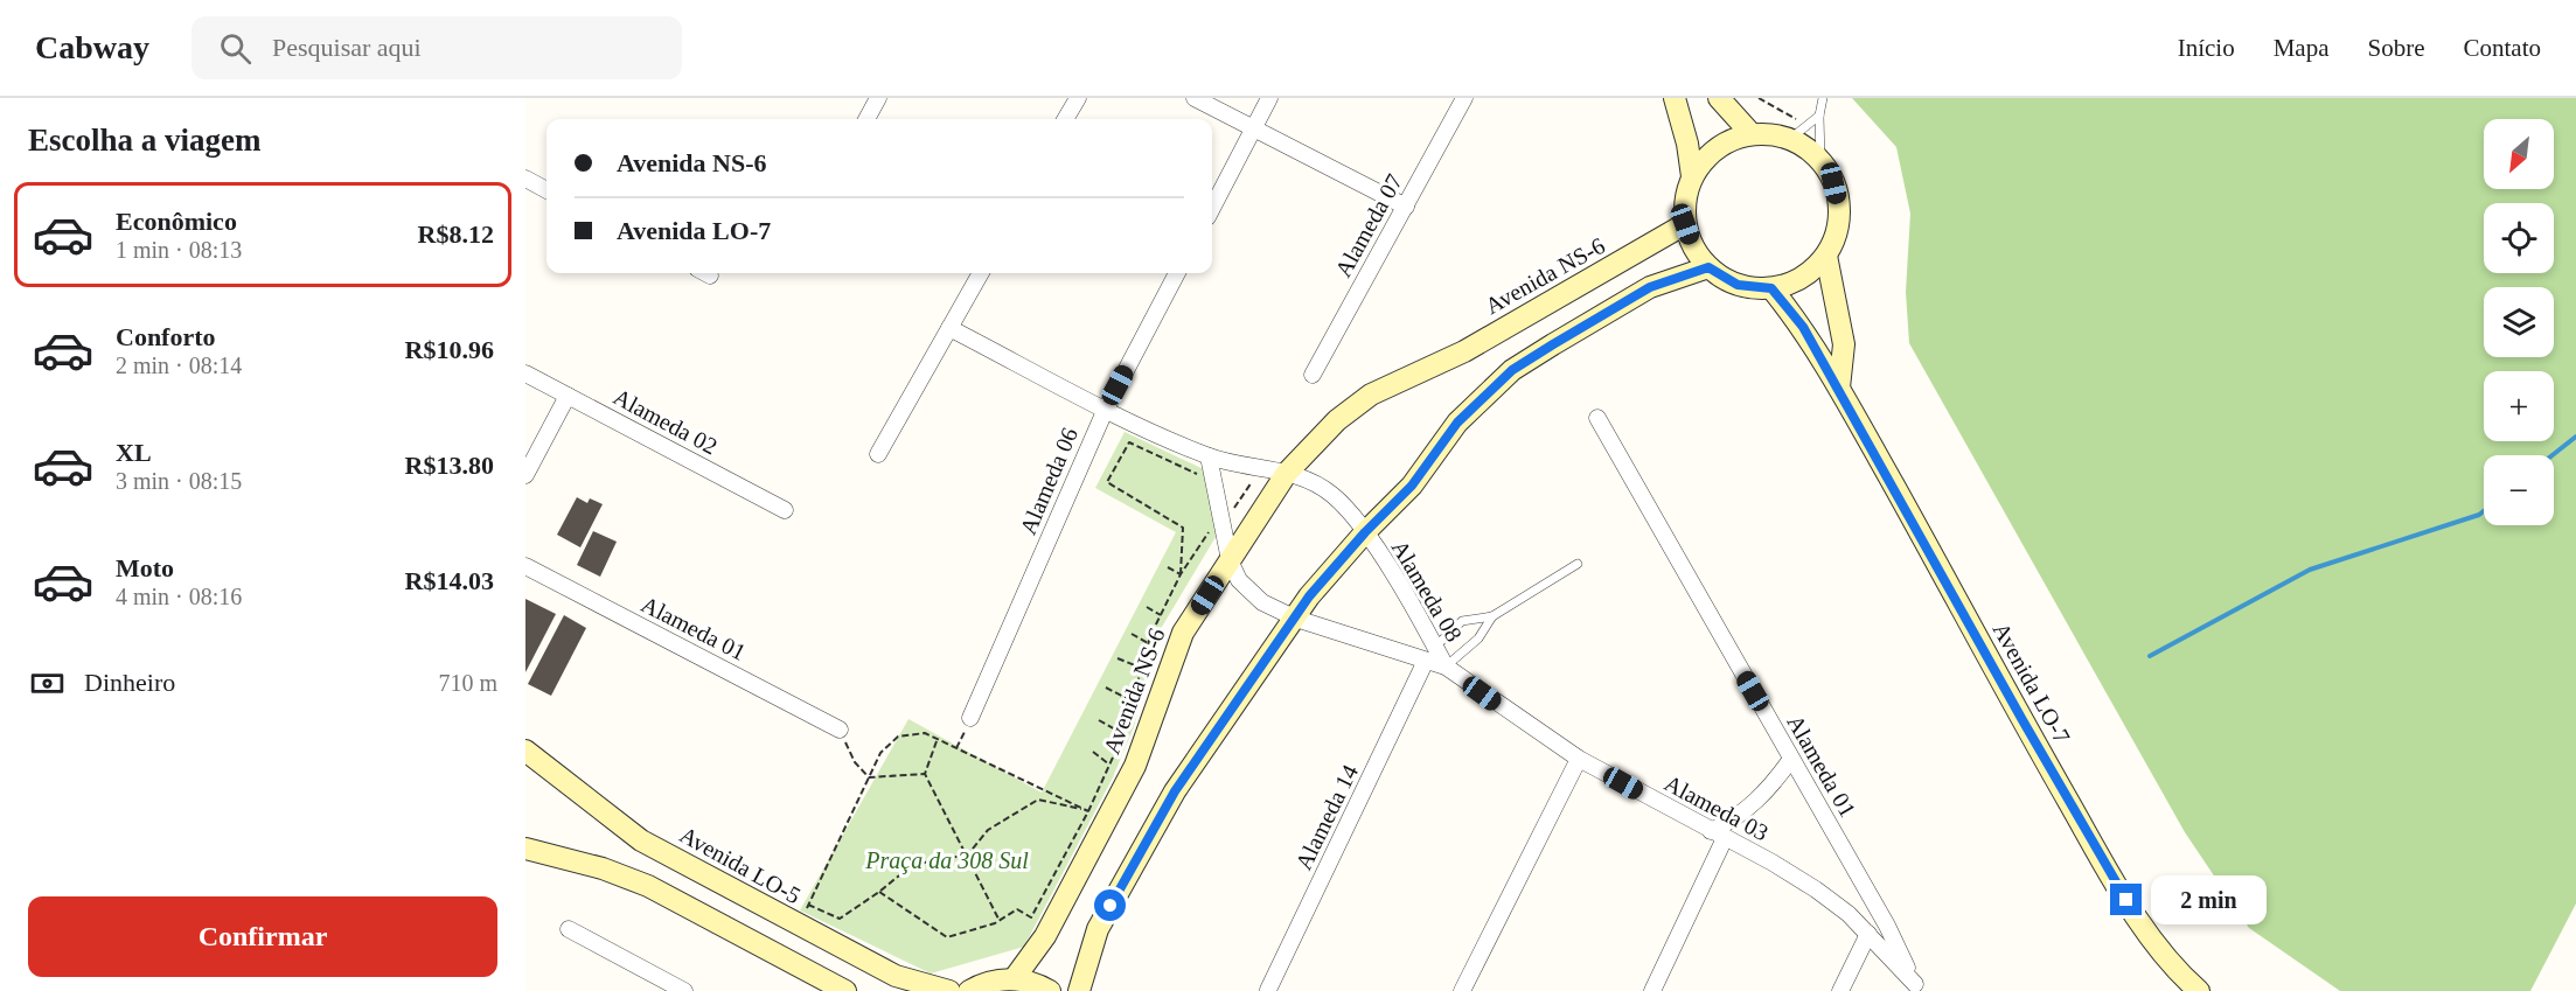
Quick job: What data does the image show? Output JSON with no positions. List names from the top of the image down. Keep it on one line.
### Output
{"streets":{"street":["Alameda 07","Avenida NS-6","Alameda 02","Alameda 06","Alameda 08","Alameda 01","Avenida LO-7","Alameda 03","Alameda 14","Avenida LO-5"]},"crossings":[["Avenida NS-6","Alameda 08"],["Avenida NS-6","Avenida LO-7"],["Alameda 06","Alameda 08"],["Alameda 08","Alameda 03"],["Alameda 08","Alameda 14"],["Alameda 01","Alameda 03"]],"parks":["Praça da 308 Sul"],"north":"bottom left","page":{"header":"Cabway","search":"Pesquisar aqui","nav":["Início","Mapa","Sobre","Contato"],"heading":"Escolha a viagem","map_buttons":["+","−"],"banner":["Avenida NS-6","Avenida LO-7"],"list":[{"name":"Econômico","note":"1 min · 08:13","value":"R$8.12"},{"name":"Conforto","note":"2 min · 08:14","value":"R$10.96"},{"name":"XL","note":"3 min · 08:15","value":"R$13.80"},{"name":"Moto","note":"4 min · 08:16","value":"R$14.03"}],"pay":["Dinheiro","710 m"],"bubble":"2 min","buttons":"Confirmar"}}
